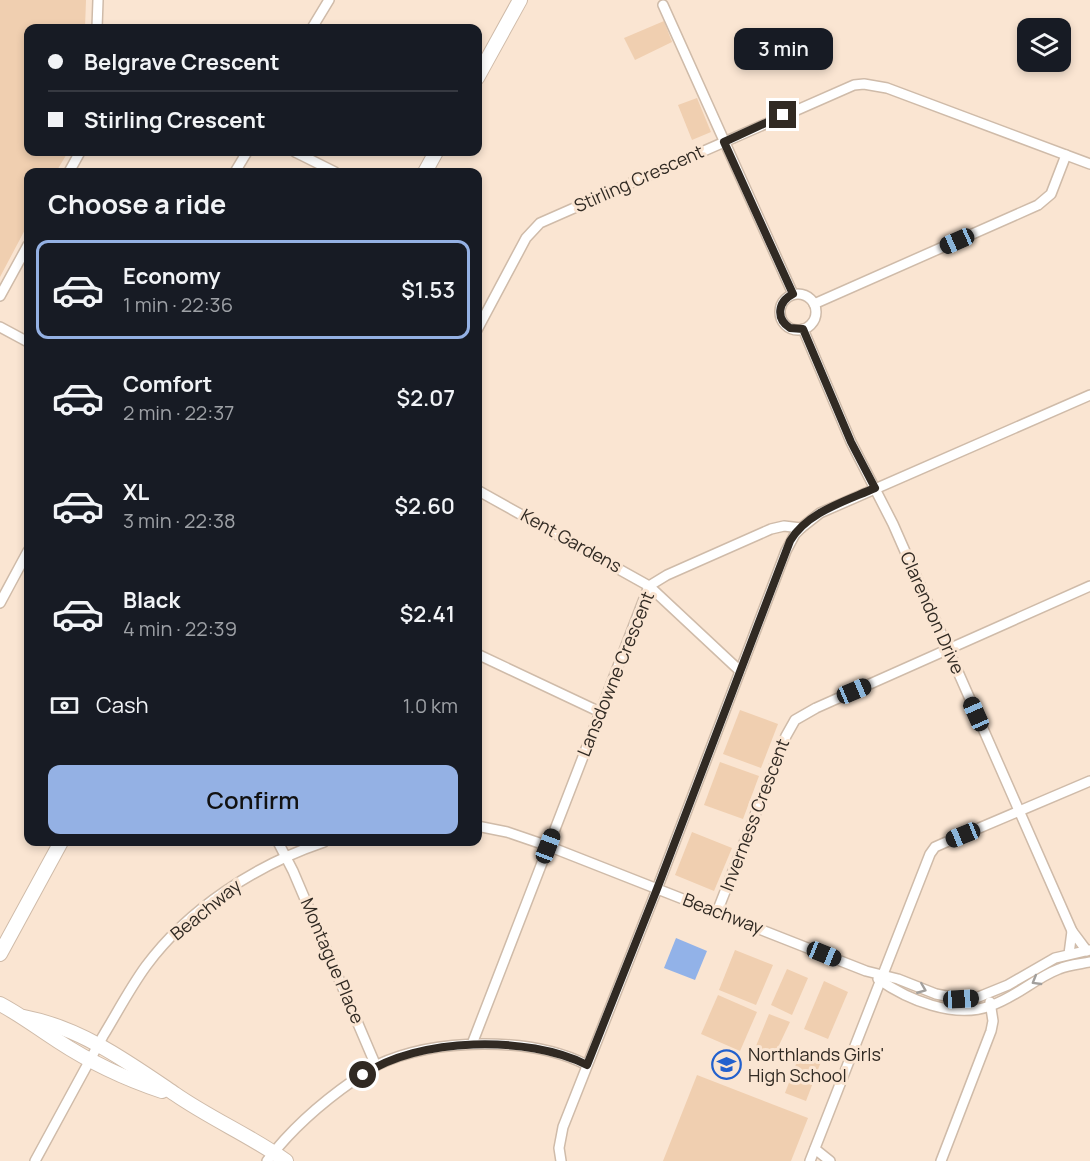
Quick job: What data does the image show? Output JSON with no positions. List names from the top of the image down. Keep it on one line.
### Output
{"streets":{"street":["Stirling Crescent","Kent Gardens","Clarendon Drive","Lansdowne Crescent","Inverness Crescent","Beachway","Montague Place"]},"crossings":[["Kent Gardens","Lansdowne Crescent"],["Clarendon Drive","Inverness Crescent"],["Clarendon Drive","Beachway"],["Lansdowne Crescent","Beachway"],["Inverness Crescent","Beachway"],["Beachway","Montague Place"]],"places":{"school or university":["Northlands Girls' High School"]},"page":{"banner":["Belgrave Crescent","Stirling Crescent"],"bubble":"3 min","heading":"Choose a ride","list":[{"name":"Economy","note":"1 min · 22:36","value":"$1.53"},{"name":"Comfort","note":"2 min · 22:37","value":"$2.07"},{"name":"XL","note":"3 min · 22:38","value":"$2.60"},{"name":"Black","note":"4 min · 22:39","value":"$2.41"}],"pay":["Cash","1.0 km"],"buttons":"Confirm"}}
